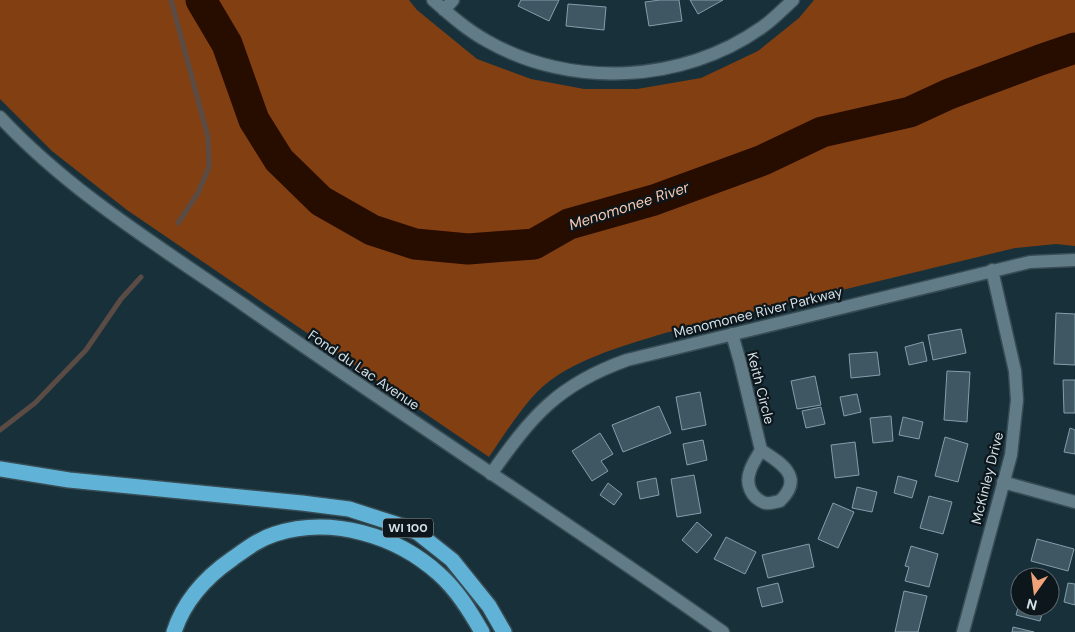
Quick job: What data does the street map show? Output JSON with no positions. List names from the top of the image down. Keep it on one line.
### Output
{"streets":{"highway":["WI 100"],"street":["Menomonee River Parkway","Fond du Lac Avenue","Keith Circle","McKinley Drive"]},"crossings":[["Menomonee River Parkway","Fond du Lac Avenue"],["Menomonee River Parkway","Keith Circle"],["Menomonee River Parkway","McKinley Drive"]],"water":["Menomonee River"],"north":"bottom"}
